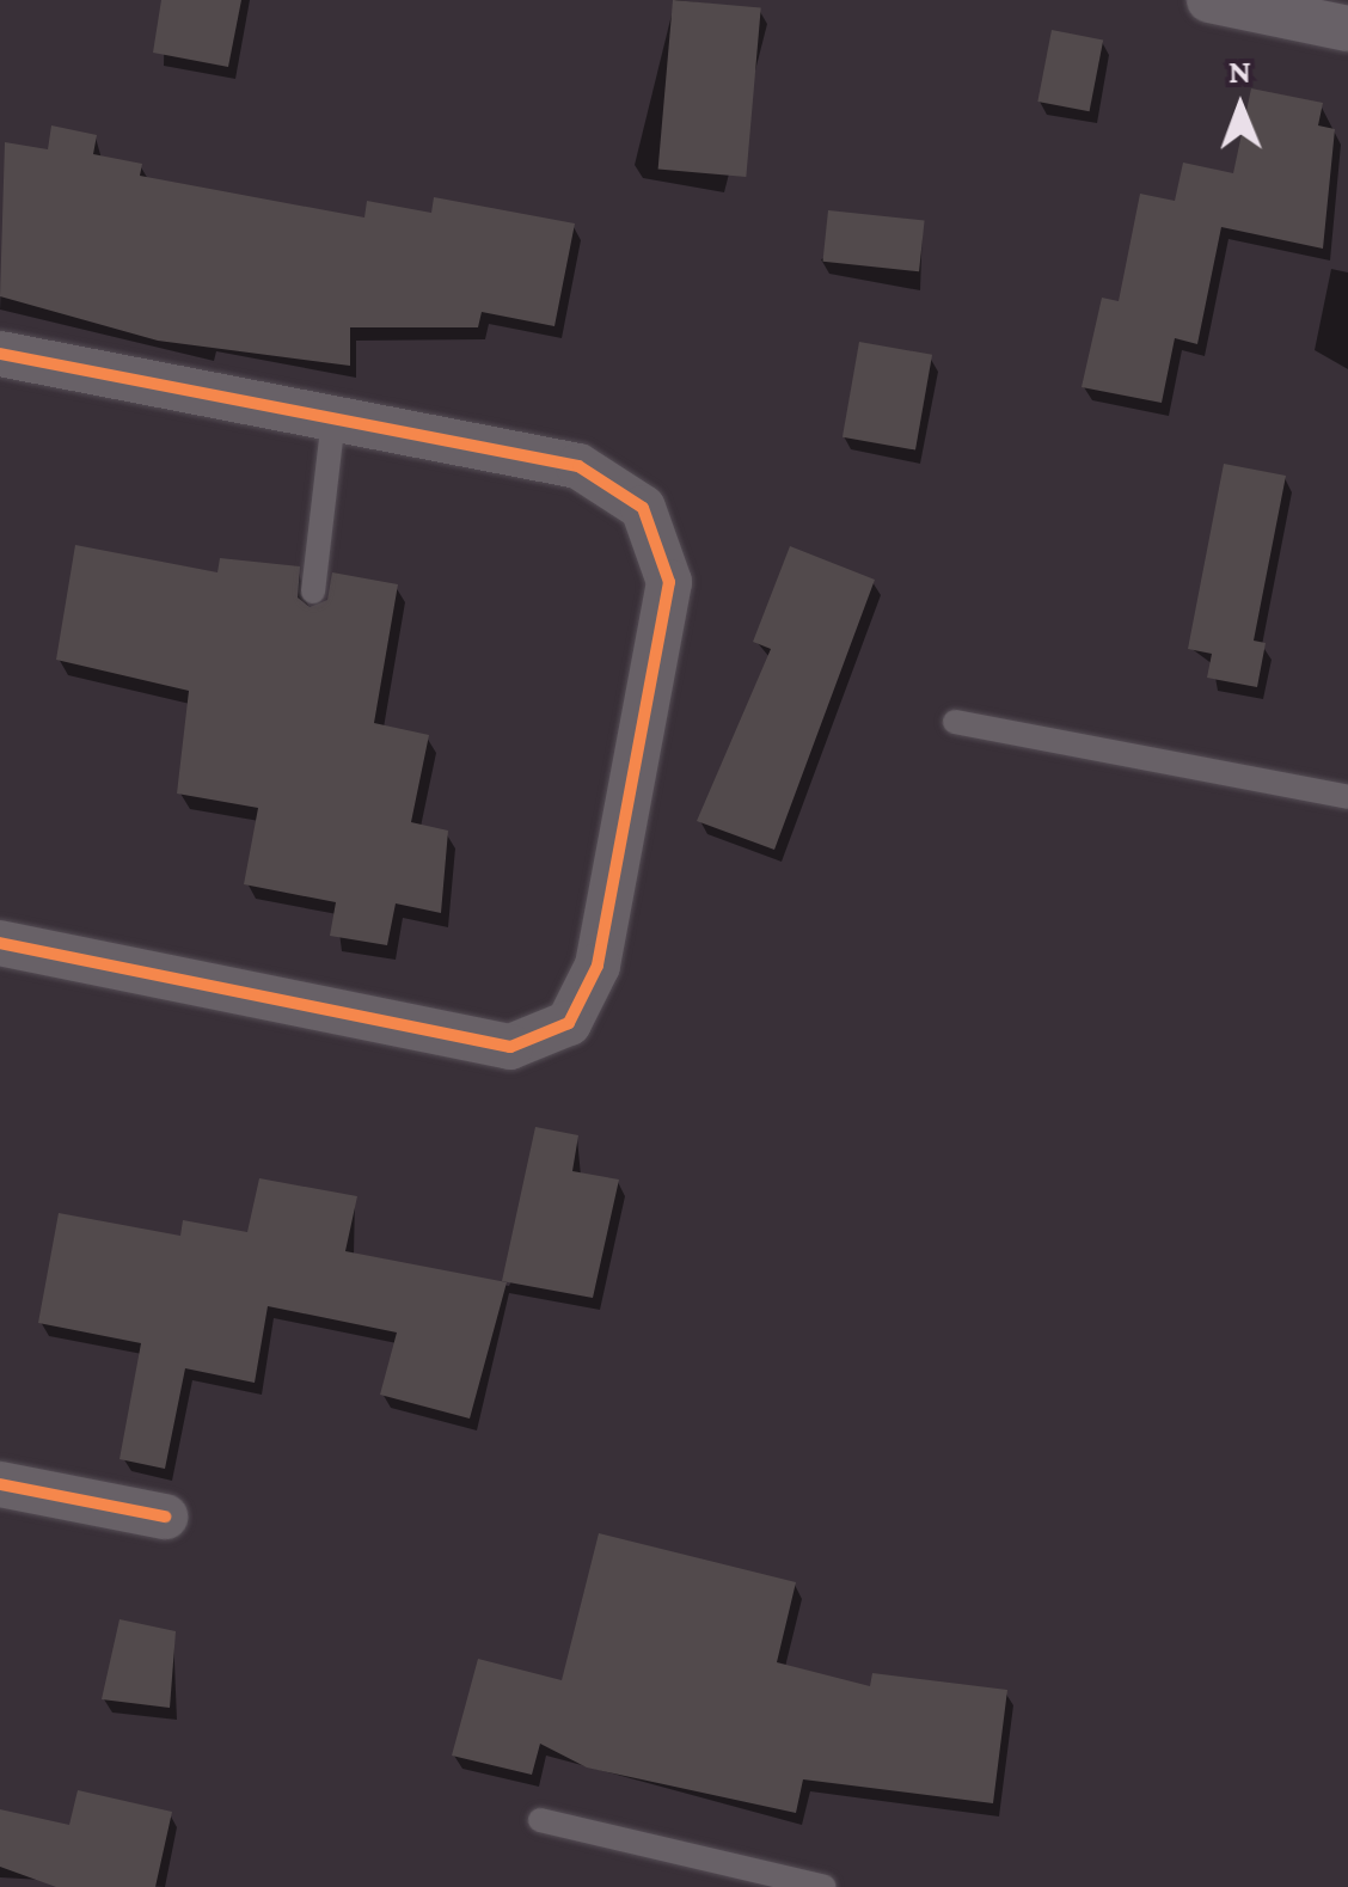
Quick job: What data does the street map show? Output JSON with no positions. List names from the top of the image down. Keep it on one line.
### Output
{"north":"top"}
